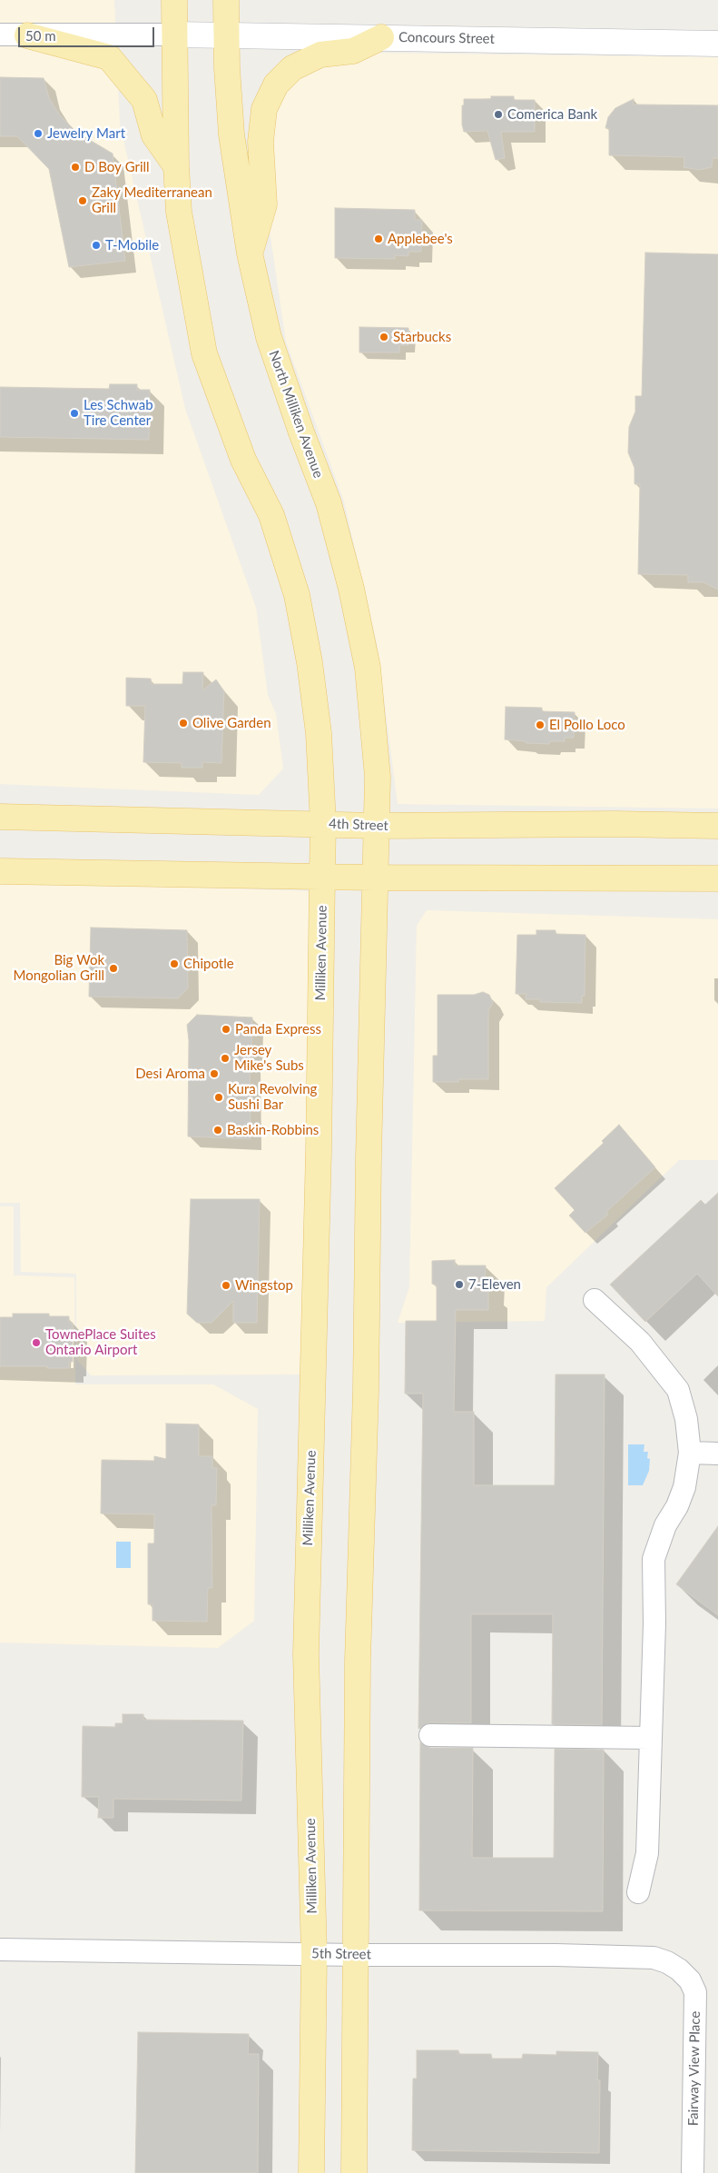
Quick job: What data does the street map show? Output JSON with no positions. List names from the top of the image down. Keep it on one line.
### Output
{"streets":{"main road":["North Milliken Avenue","4th Street","Milliken Avenue"],"street":["Concours Street","5th Street","Fairway View Place"]},"crossings":[["Concours Street","North Milliken Avenue"],["North Milliken Avenue","4th Street"],["4th Street","Milliken Avenue"],["Milliken Avenue","5th Street"],["5th Street","Fairway View Place"]],"places":["Comerica Bank","Jewelry Mart","D Boy Grill","Zaky Mediterranean Grill","Applebee's","T-Mobile","Starbucks","Les Schwab Tire Center","Olive Garden","El Pollo Loco","Chipotle","Big Wok Mongolian Grill","Panda Express","Jersey Mike's Subs","Desi Aroma","Kura Revolving Sushi Bar","Baskin-Robbins","7-Eleven","Wingstop","TownePlace Suites Ontario Airport"],"scale_bar":"50 m"}
